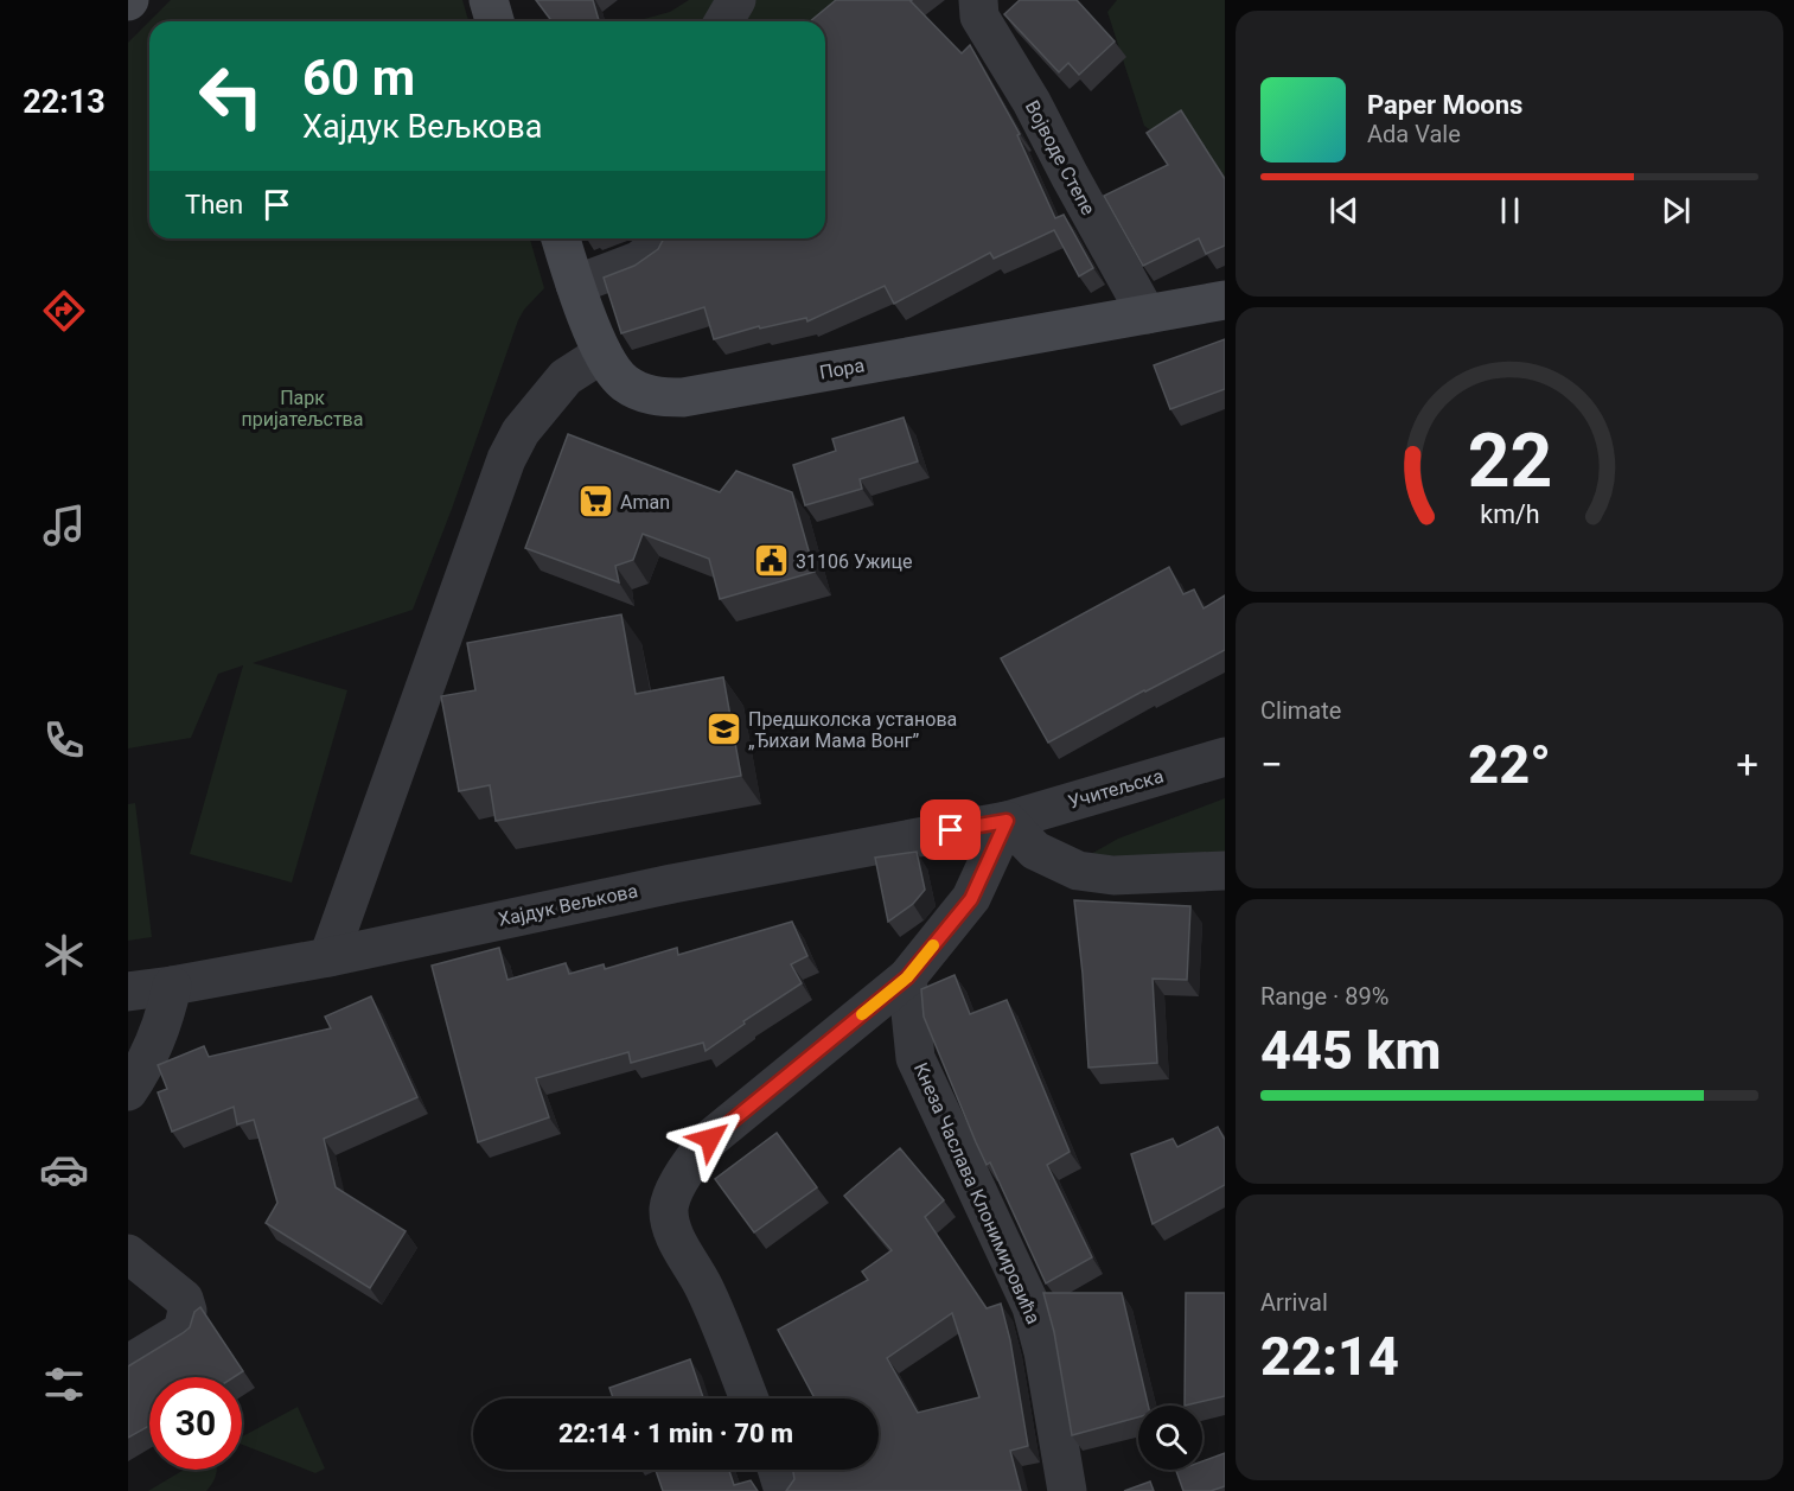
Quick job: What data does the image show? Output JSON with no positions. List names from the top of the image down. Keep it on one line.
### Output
{"streets":{"street":["Војводе Степе","Пора","Учитељска","Хајдук Вељкова","Кнеза Часлава Клонимировића"]},"crossings":[["Војводе Степе","Пора"],["Учитељска","Хајдук Вељкова"]],"parks":["Парк пријатељства"],"places":{"supermarket":["Aman"],"public building":["31106 Ужице"],"school or university":["Предшколска установа „Ђихаи Мама Вонг”"]},"page":{"tabs":"22:13","turn":["60 m","Хајдук Вељкова"],"song":["Paper Moons","Ada Vale"],"then":"Then","tile":["Climate",["Range · 89%","445 km"],["Arrival","22:14"]],"heat":["−","22°","+"],"limit":"30","trip":"22:14 · 1 min · 70 m","gauge":["22","km/h"]}}
